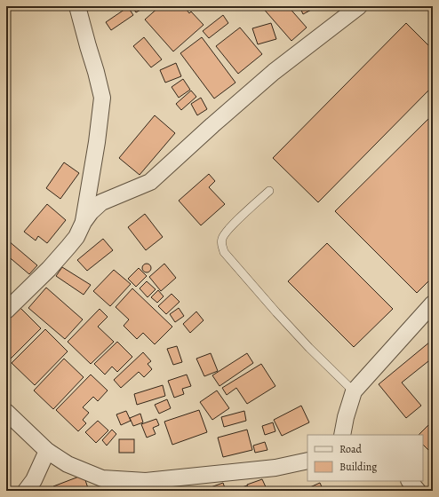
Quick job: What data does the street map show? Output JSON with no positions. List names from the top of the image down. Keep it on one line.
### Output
{"legend":["Road","Building"]}
